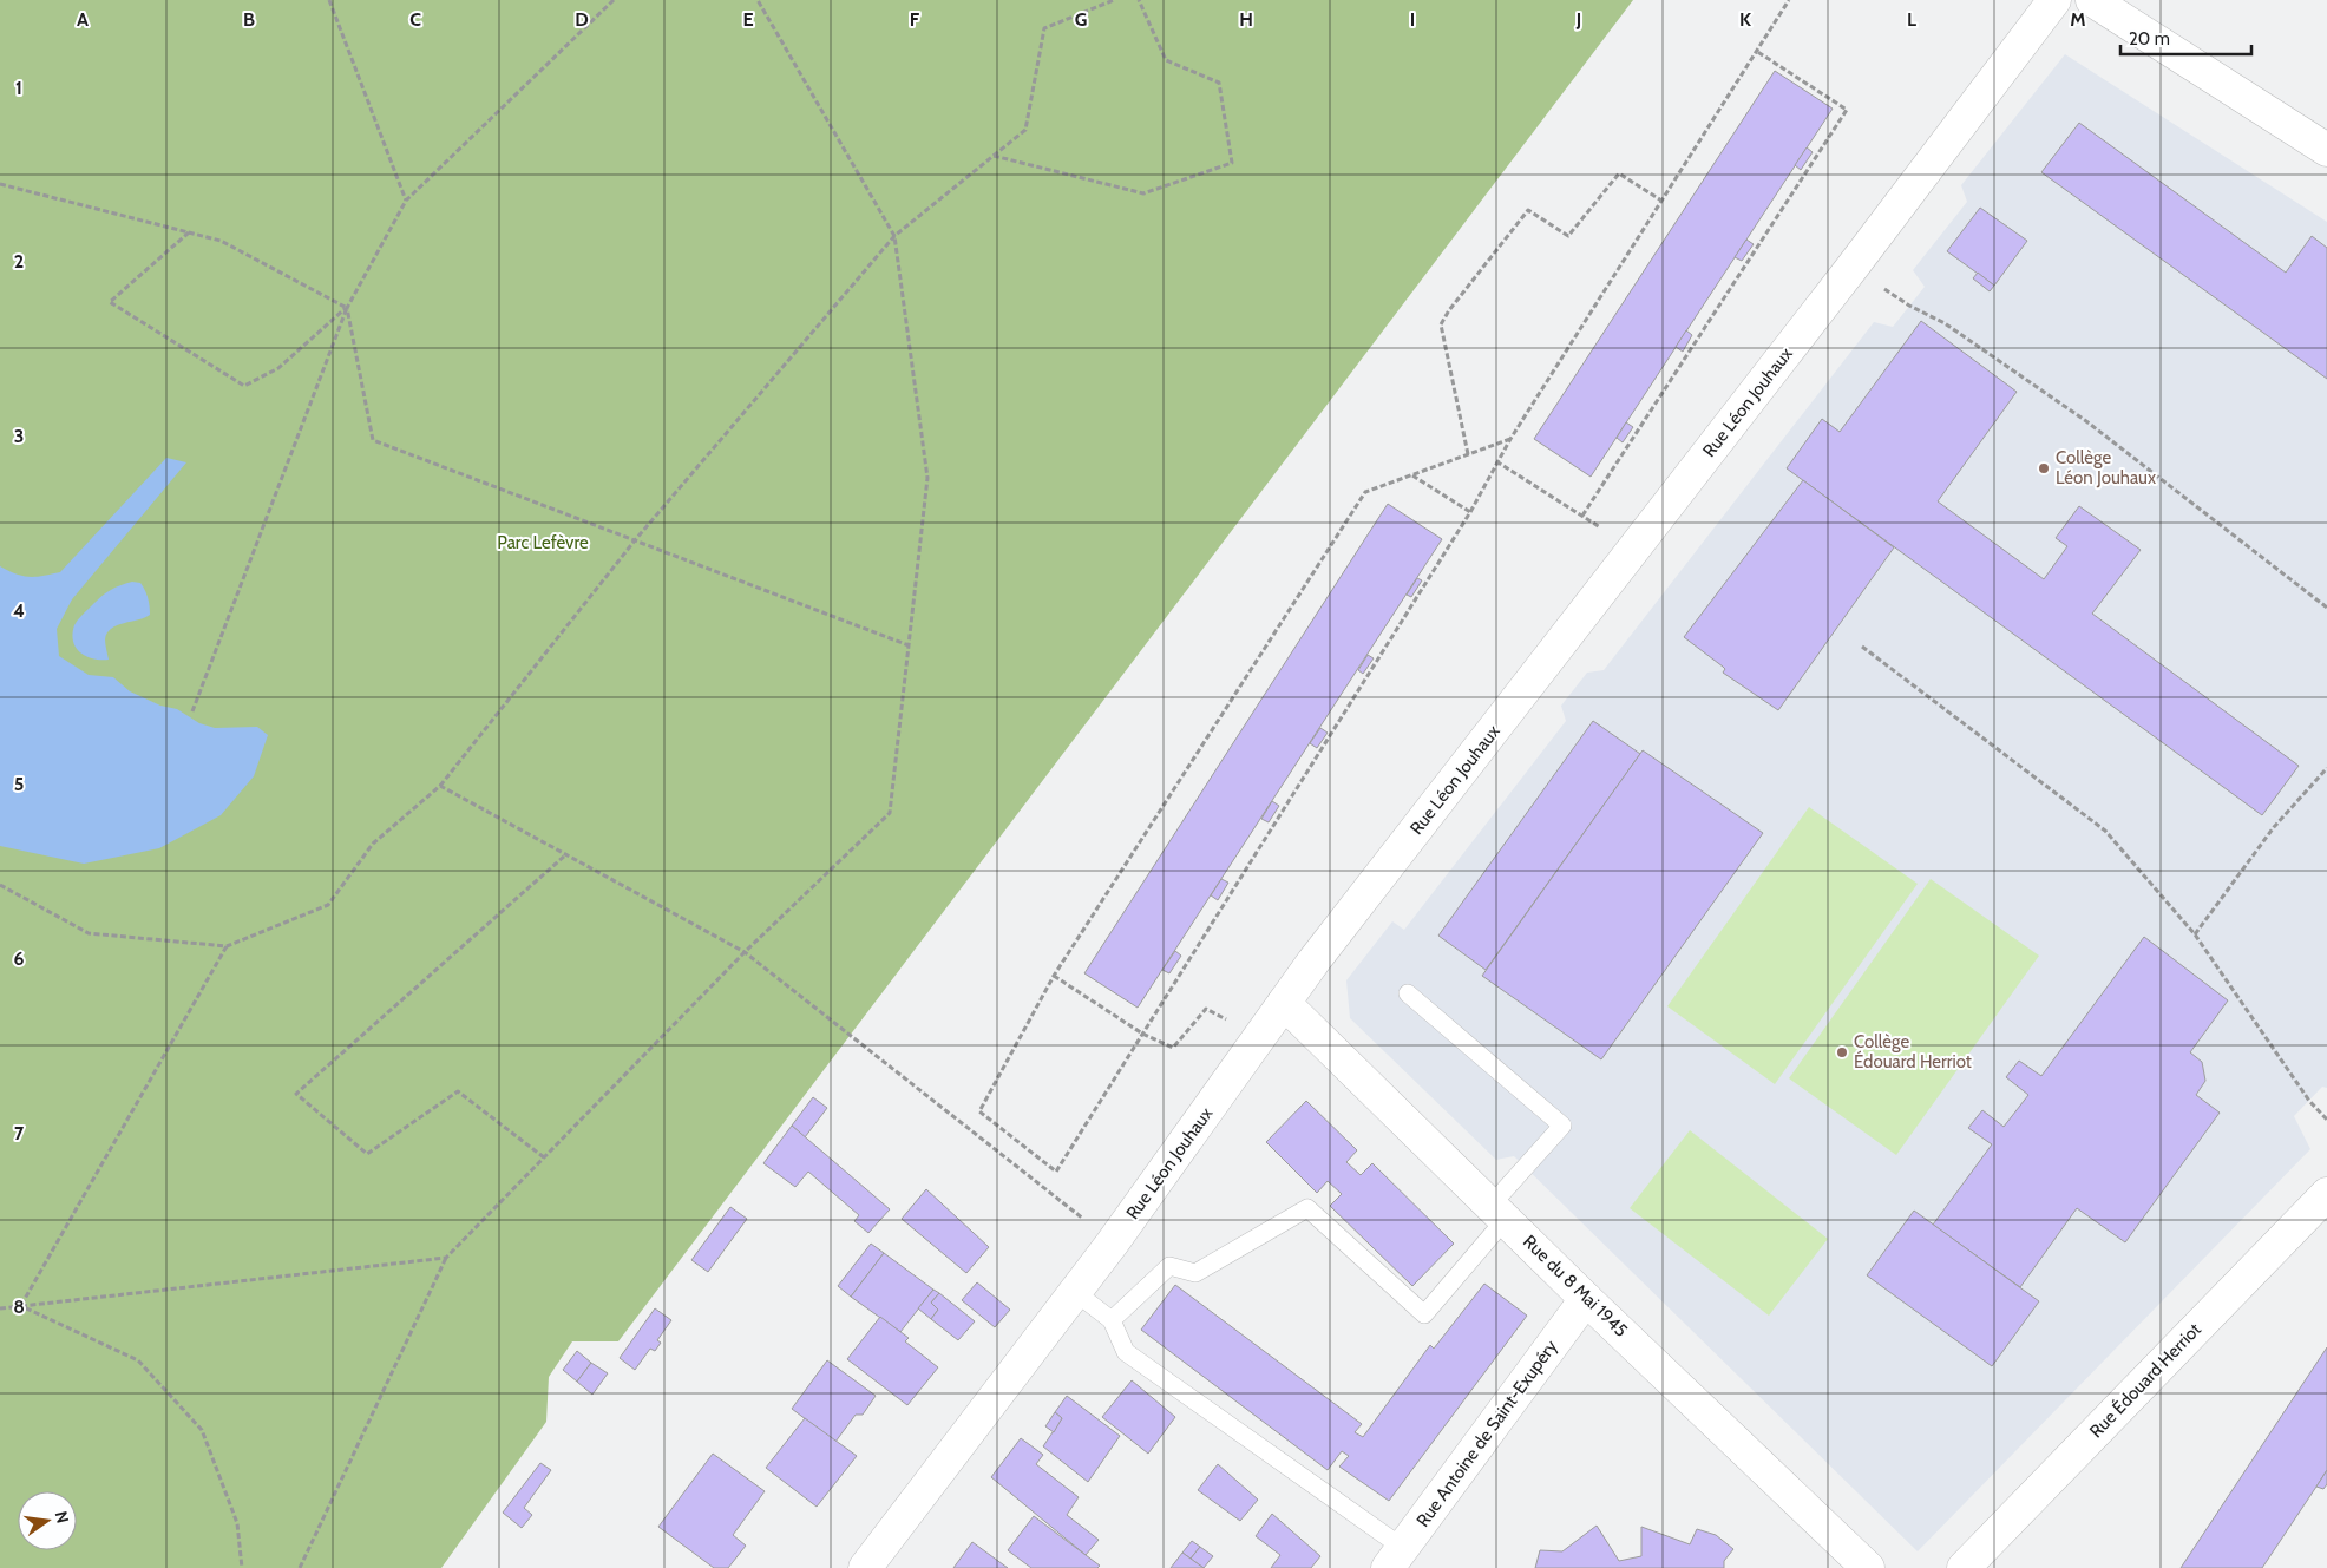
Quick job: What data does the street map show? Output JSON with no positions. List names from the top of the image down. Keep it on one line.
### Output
{"streets":{"street":["Rue Léon Jouhaux","Rue du 8 Mai 1945","Rue Édouard Herriot","Rue Antoine de Saint-Exupéry"]},"crossings":[["Rue Léon Jouhaux","Rue du 8 Mai 1945"],["Rue du 8 Mai 1945","Rue Antoine de Saint-Exupéry"]],"parks":["Parc Lefèvre"],"places":["Collège Léon Jouhaux","Collège Édouard Herriot"],"scale_bar":"20 m","north":"right","grid":{"columns":["A","B","C","D","E","F","G","H","I","J","K","L","M"],"rows":["1","2","3","4","5","6","7","8"]}}
